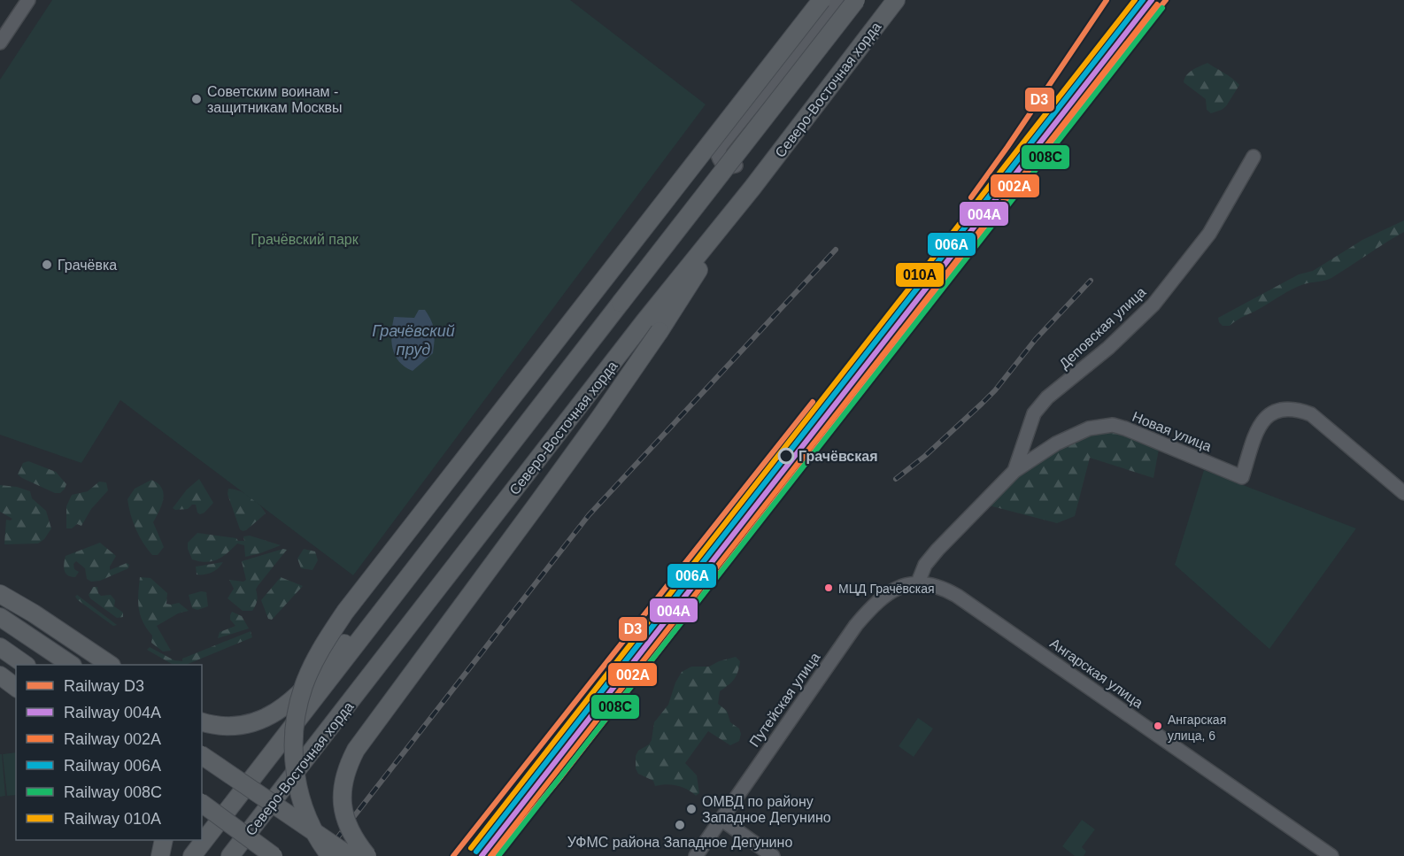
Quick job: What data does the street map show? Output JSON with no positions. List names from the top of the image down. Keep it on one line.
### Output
{"streets":{"main road":["Северо-Восточная хорда"],"street":["Деповская улица","Новая улица","Ангарская улица","Путейская улица"]},"crossings":[["Деповская улица","Новая улица"],["Новая улица","Ангарская улица"],["Новая улица","Путейская улица"],["Ангарская улица","Путейская улица"]],"water":["Грачёвский пруд"],"parks":["Грачёвский парк"],"places":["Советским воинам - защитникам Москвы","Грачёвка","Грачёвская","МЦД Грачёвская","Ангарская улица, 6","ОМВД по району Западное Дегунино","УФМС района Западное Дегунино"],"lines":["rail line D3","rail line 004А","rail line 006А","rail line 010А","rail line 002А","rail line 008С"],"legend":["Railway D3","Railway 004А","Railway 002А","Railway 006А","Railway 008С","Railway 010А"]}
